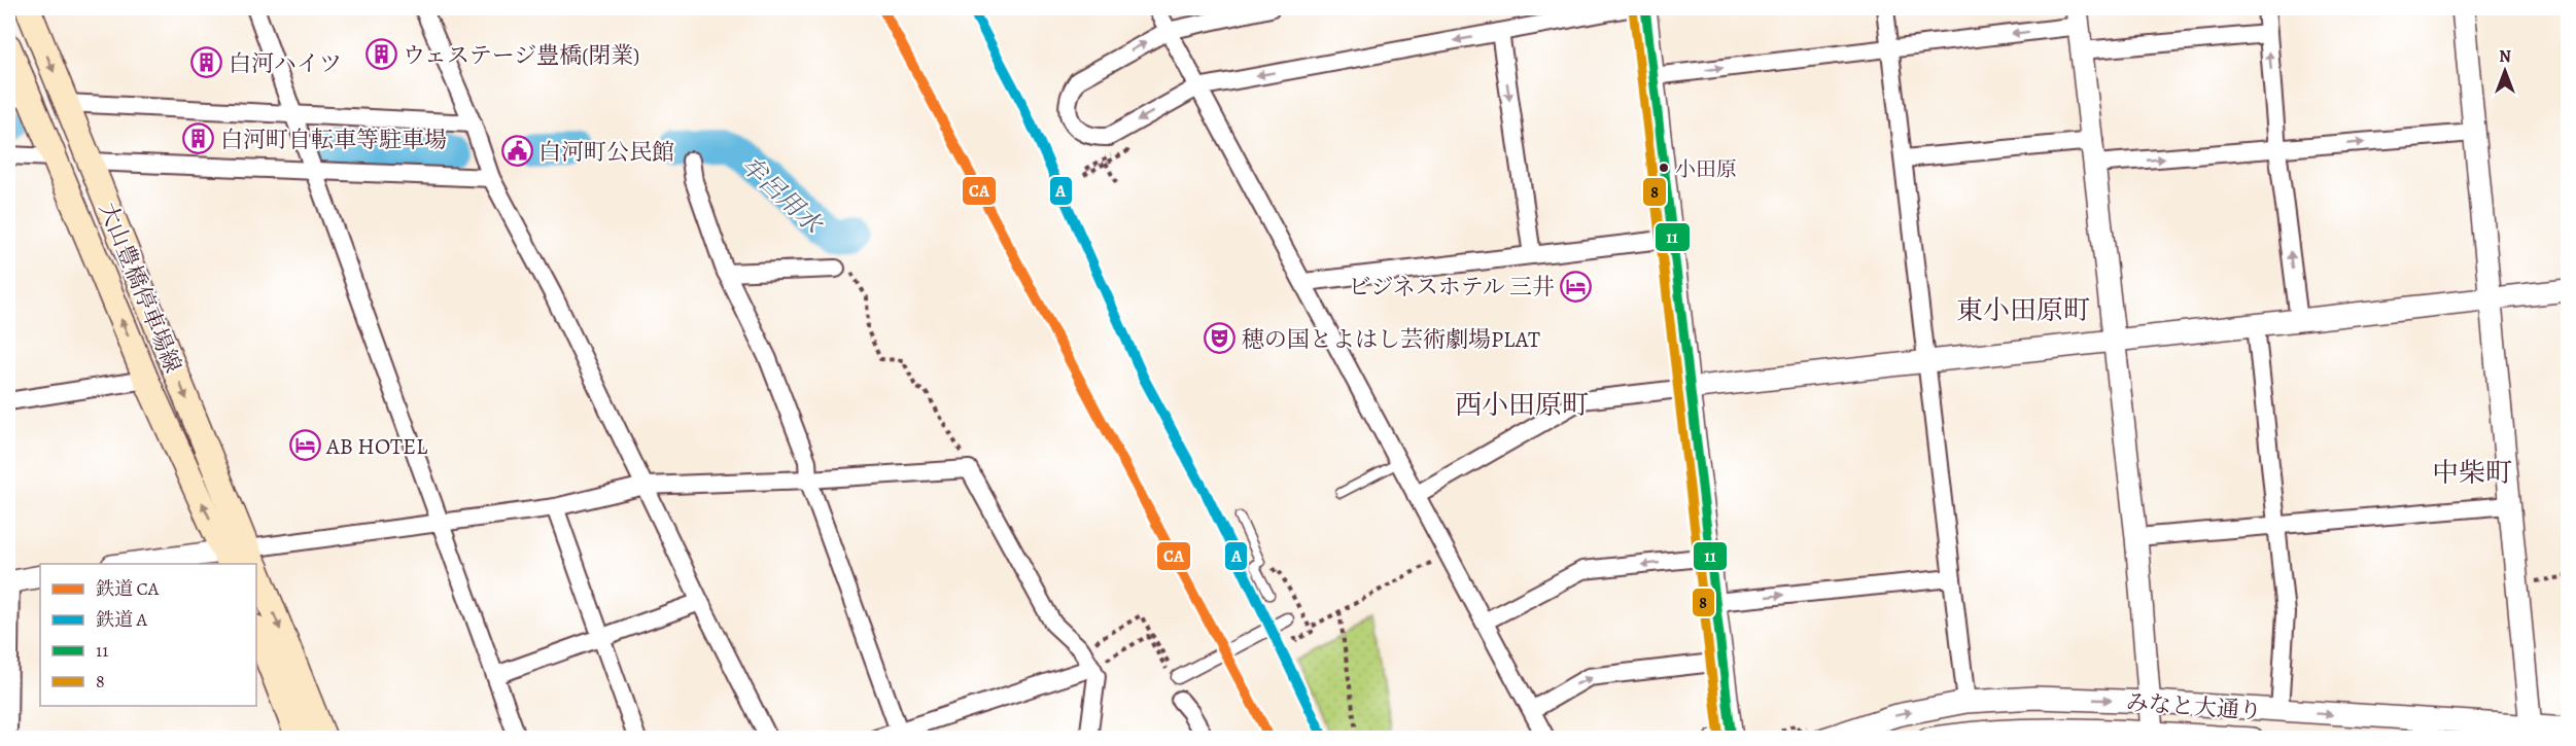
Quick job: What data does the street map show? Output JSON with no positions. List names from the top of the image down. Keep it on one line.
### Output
{"streets":{"main road":["大山豊橋停車場線"],"street":["みなと大通り"]},"districts":["東小田原町","西小田原町","中柴町"],"water":["牟呂用水"],"places":{"building":["ウェステージ豊橋(閉業)","白河ハイツ","白河町自転車等駐車場"],"public building":["白河町公民館"],"other":["小田原"],"hotel":["ビジネスホテル 三井","AB HOTEL"],"theatre":["穂の国とよはし芸術劇場PLAT"]},"lines":["rail line CA","rail line A","transit line 11","transit line 8"],"legend":["鉄道 CA","鉄道 A","11","8"],"north":"top"}
